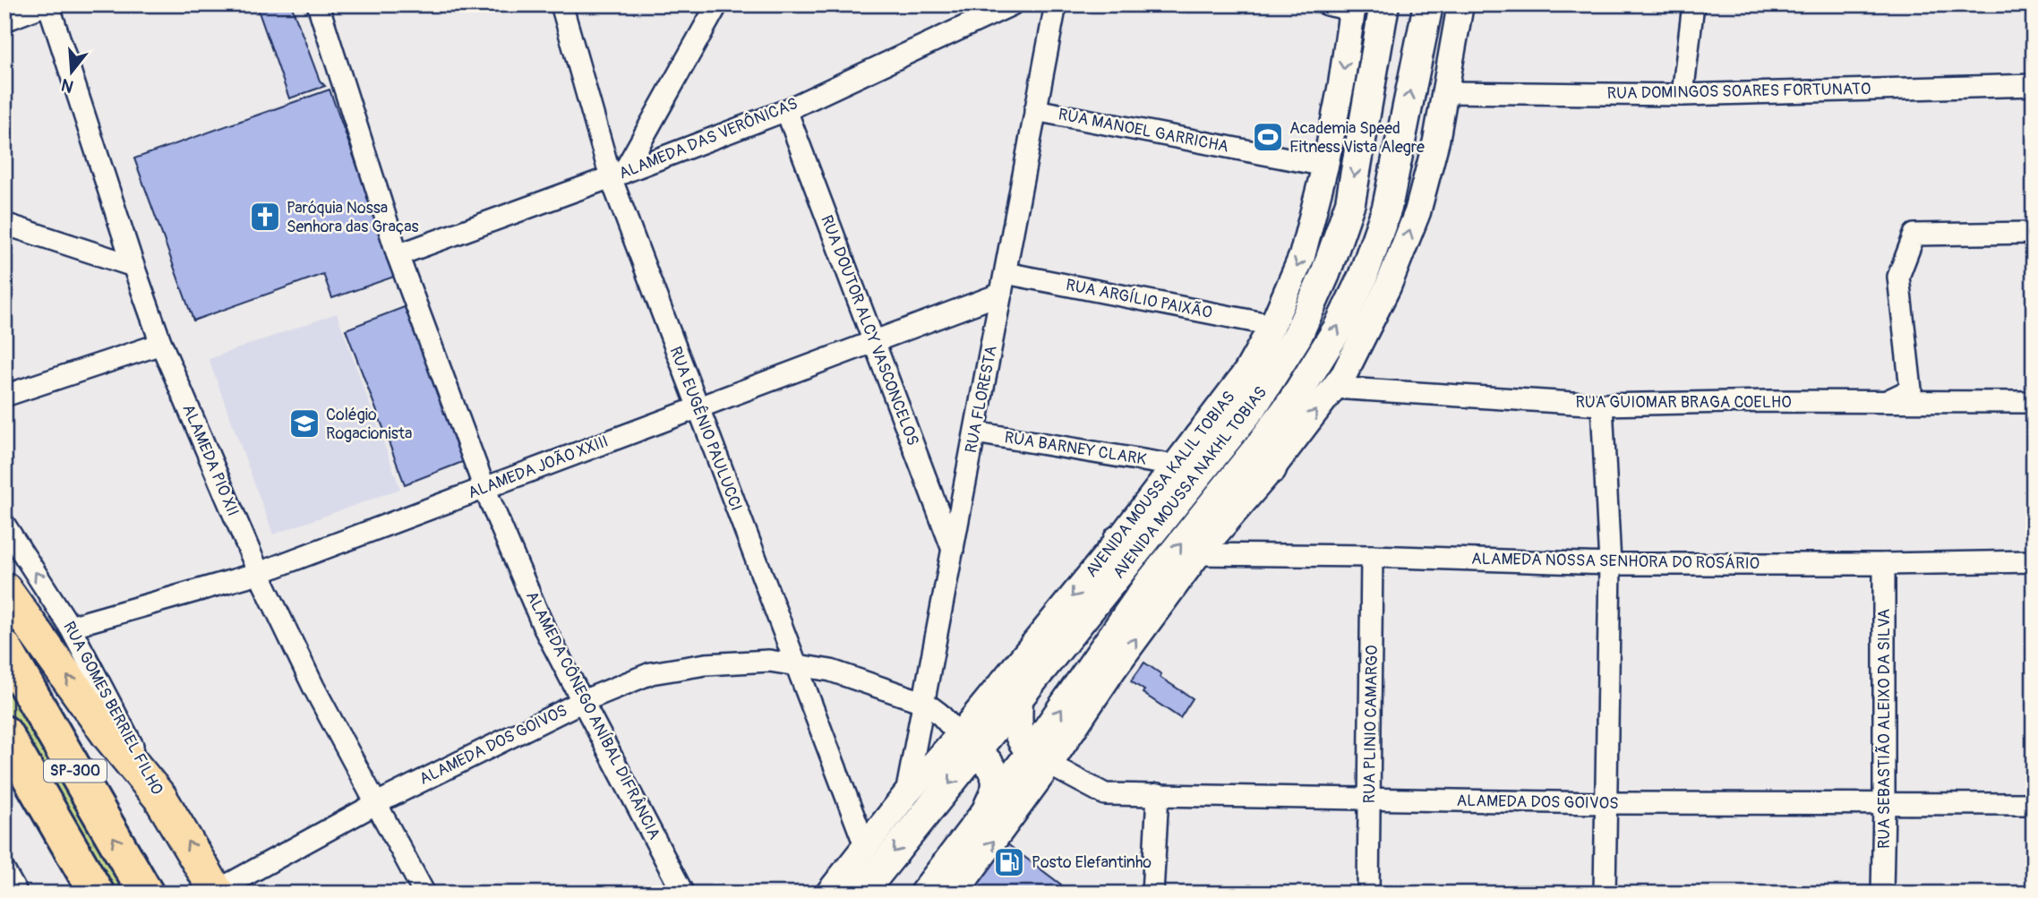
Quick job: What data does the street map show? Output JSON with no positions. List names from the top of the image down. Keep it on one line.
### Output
{"streets":{"highway":["RUA GOMES BERRIEL FILHO","SP-300"],"main road":["AVENIDA MOUSSA NAKHL TOBIAS"],"street":["RUA DOMINGOS SOARES FORTUNATO","RUA MANOEL GARRICHA","ALAMEDA DAS VERÔNICAS","RUA ARGÍLIO PAIXÃO","RUA DOUTOR ALCY VASCONCELOS","RUA FLORESTA","RUA GUIOMAR BRAGA COELHO","RUA EUGÊNIO PAULUCCI","RUA BARNEY CLARK","ALAMEDA PIO XII","ALAMEDA JOÃO XXIII","AVENIDA MOUSSA KALIL TOBIAS","ALAMEDA NOSSA SENHORA DO ROSÁRIO","ALAMEDA CÔNEGO ANÍBAL DIFRÂNCIA","RUA PLINIO CAMARGO","RUA SEBASTIÃO ALEIXO DA SILVA","ALAMEDA DOS GOIVOS"]},"crossings":[["RUA MANOEL GARRICHA","RUA FLORESTA"],["RUA MANOEL GARRICHA","AVENIDA MOUSSA KALIL TOBIAS"],["ALAMEDA DAS VERÔNICAS","RUA DOUTOR ALCY VASCONCELOS"],["ALAMEDA DAS VERÔNICAS","RUA EUGÊNIO PAULUCCI"],["ALAMEDA DAS VERÔNICAS","ALAMEDA CÔNEGO ANÍBAL DIFRÂNCIA"],["RUA ARGÍLIO PAIXÃO","RUA FLORESTA"],["RUA ARGÍLIO PAIXÃO","AVENIDA MOUSSA KALIL TOBIAS"],["RUA DOUTOR ALCY VASCONCELOS","RUA FLORESTA"],["RUA DOUTOR ALCY VASCONCELOS","ALAMEDA JOÃO XXIII"],["RUA FLORESTA","RUA BARNEY CLARK"],["RUA FLORESTA","ALAMEDA JOÃO XXIII"],["RUA FLORESTA","AVENIDA MOUSSA NAKHL TOBIAS"],["RUA FLORESTA","ALAMEDA DOS GOIVOS"],["RUA EUGÊNIO PAULUCCI","ALAMEDA JOÃO XXIII"],["RUA EUGÊNIO PAULUCCI","ALAMEDA DOS GOIVOS"],["RUA BARNEY CLARK","AVENIDA MOUSSA KALIL TOBIAS"],["ALAMEDA PIO XII","ALAMEDA JOÃO XXIII"],["ALAMEDA PIO XII","ALAMEDA DOS GOIVOS"],["ALAMEDA JOÃO XXIII","RUA GOMES BERRIEL FILHO"],["ALAMEDA JOÃO XXIII","ALAMEDA CÔNEGO ANÍBAL DIFRÂNCIA"],["AVENIDA MOUSSA NAKHL TOBIAS","AVENIDA MOUSSA KALIL TOBIAS"],["AVENIDA MOUSSA NAKHL TOBIAS","ALAMEDA DOS GOIVOS"],["AVENIDA MOUSSA KALIL TOBIAS","ALAMEDA DOS GOIVOS"],["ALAMEDA NOSSA SENHORA DO ROSÁRIO","RUA PLINIO CAMARGO"],["ALAMEDA NOSSA SENHORA DO ROSÁRIO","RUA SEBASTIÃO ALEIXO DA SILVA"],["RUA GOMES BERRIEL FILHO","ALAMEDA DOS GOIVOS"],["ALAMEDA CÔNEGO ANÍBAL DIFRÂNCIA","ALAMEDA DOS GOIVOS"],["RUA PLINIO CAMARGO","ALAMEDA DOS GOIVOS"],["RUA SEBASTIÃO ALEIXO DA SILVA","ALAMEDA DOS GOIVOS"]],"one_way":["RUA GOMES BERRIEL FILHO"],"places":{"sports":["Academia Speed Fitness Vista Alegre"],"church":["Paróquia Nossa Senhora das Graças"],"school or university":["Colégio Rogacionista"],"fuel station":["Posto Elefantinho"]},"north":"bottom"}
